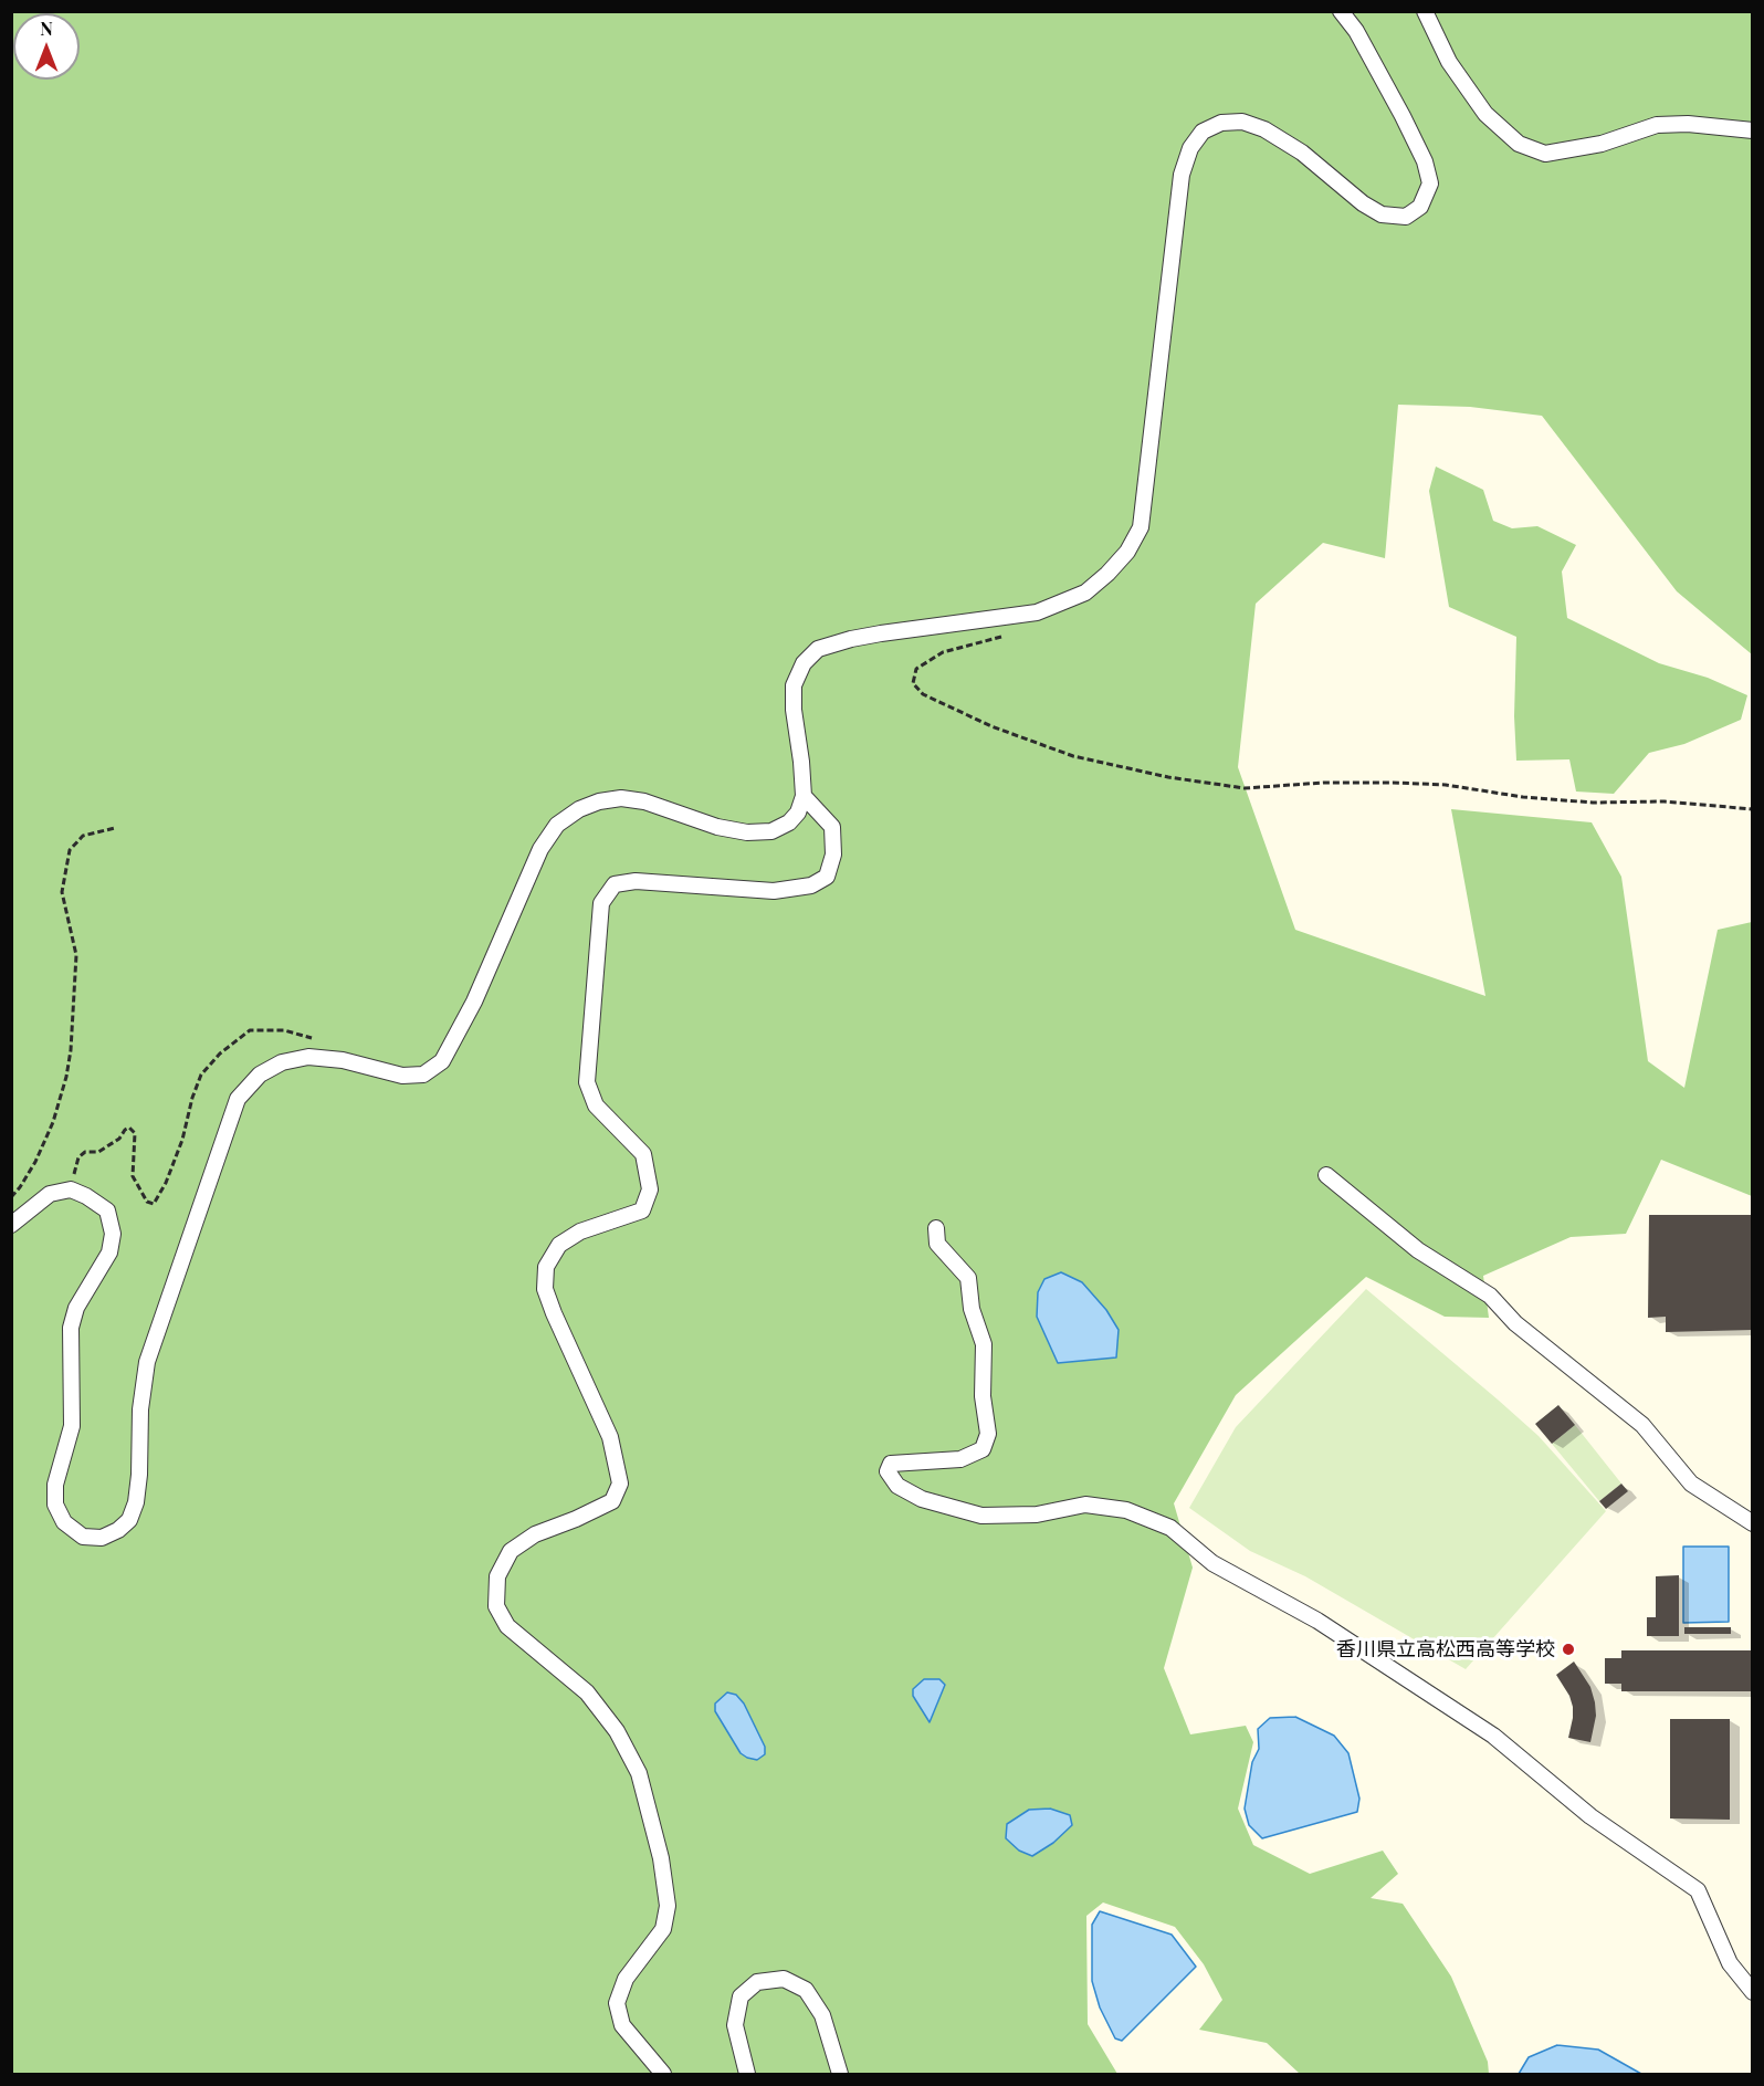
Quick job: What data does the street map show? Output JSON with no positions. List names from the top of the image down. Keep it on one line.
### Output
{"places":["香川県立高松西高等学校"],"north":"top"}
